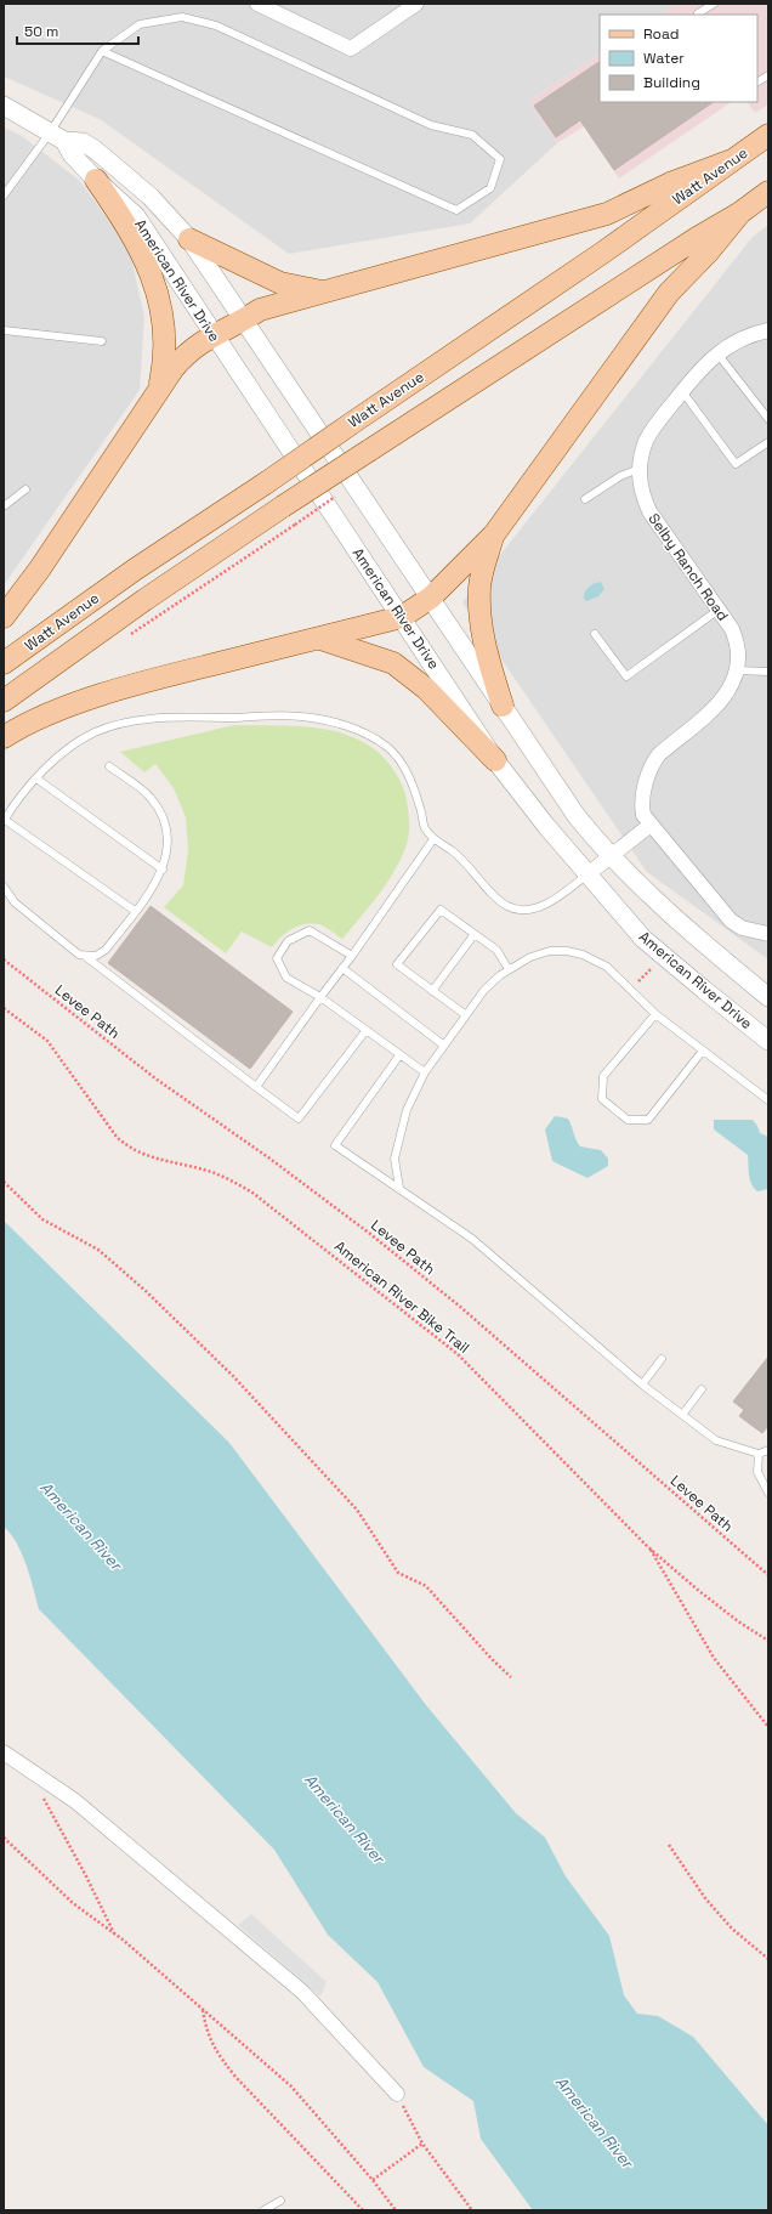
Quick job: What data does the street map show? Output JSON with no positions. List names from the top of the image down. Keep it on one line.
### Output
{"streets":{"main road":["Watt Avenue"],"street":["American River Drive","Selby Ranch Road"],"path":["Levee Path","American River Bike Trail"]},"water":["American River"],"legend":["Road","Water","Building"],"scale_bar":"50 m"}
